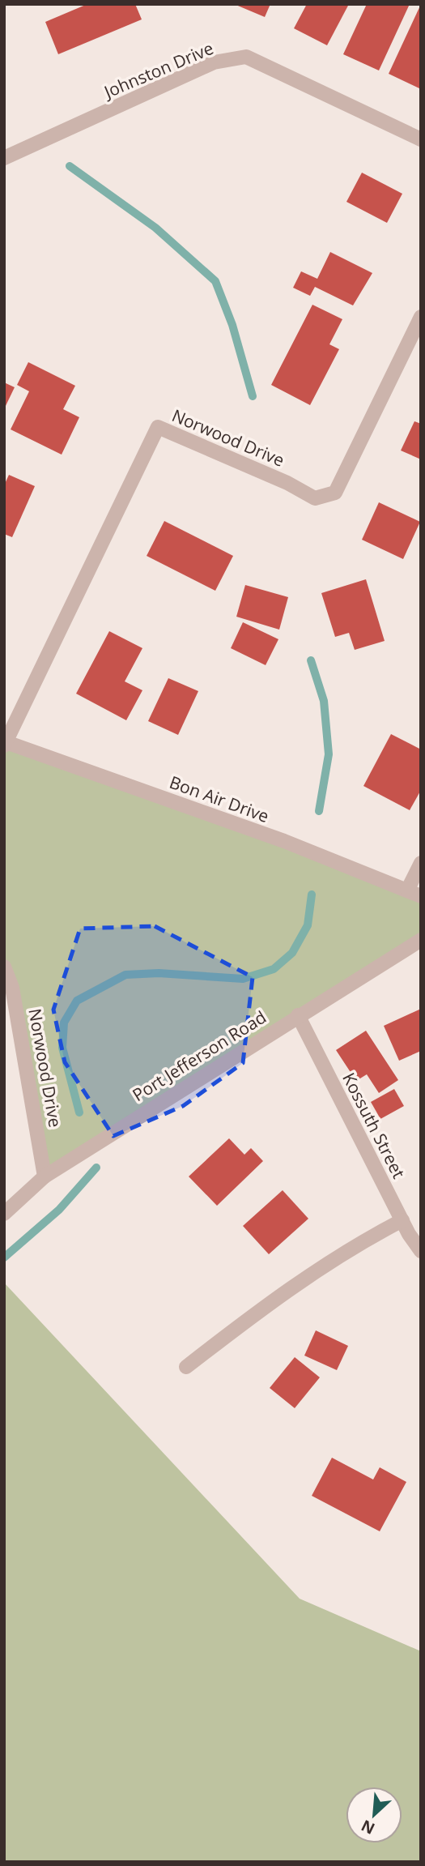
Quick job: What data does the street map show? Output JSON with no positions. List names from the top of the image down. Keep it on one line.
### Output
{"streets":{"street":["Johnston Drive","Norwood Drive","Bon Air Drive","Port Jefferson Road","Kossuth Street"]},"crossings":[["Norwood Drive","Bon Air Drive"],["Norwood Drive","Port Jefferson Road"],["Port Jefferson Road","Kossuth Street"]],"north":"bottom left"}
